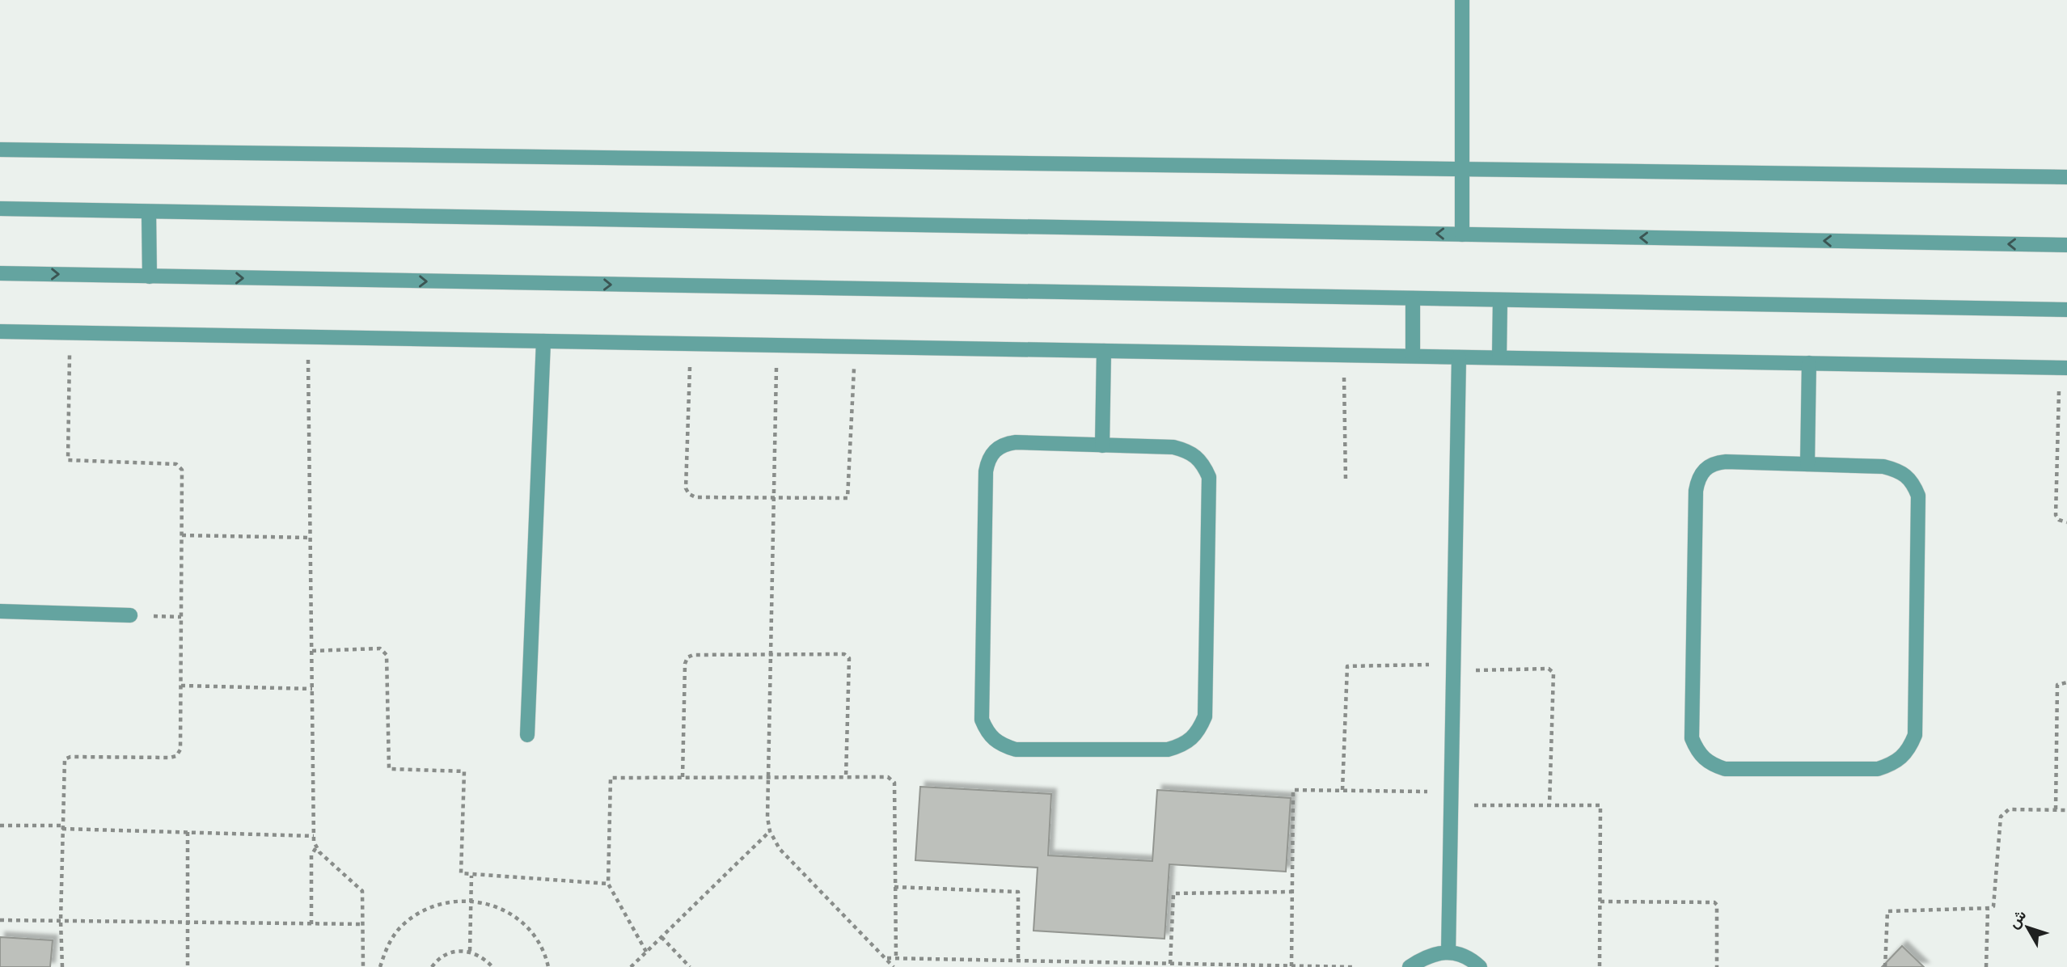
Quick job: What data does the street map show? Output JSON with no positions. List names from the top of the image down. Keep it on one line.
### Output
{"north":"top left"}
